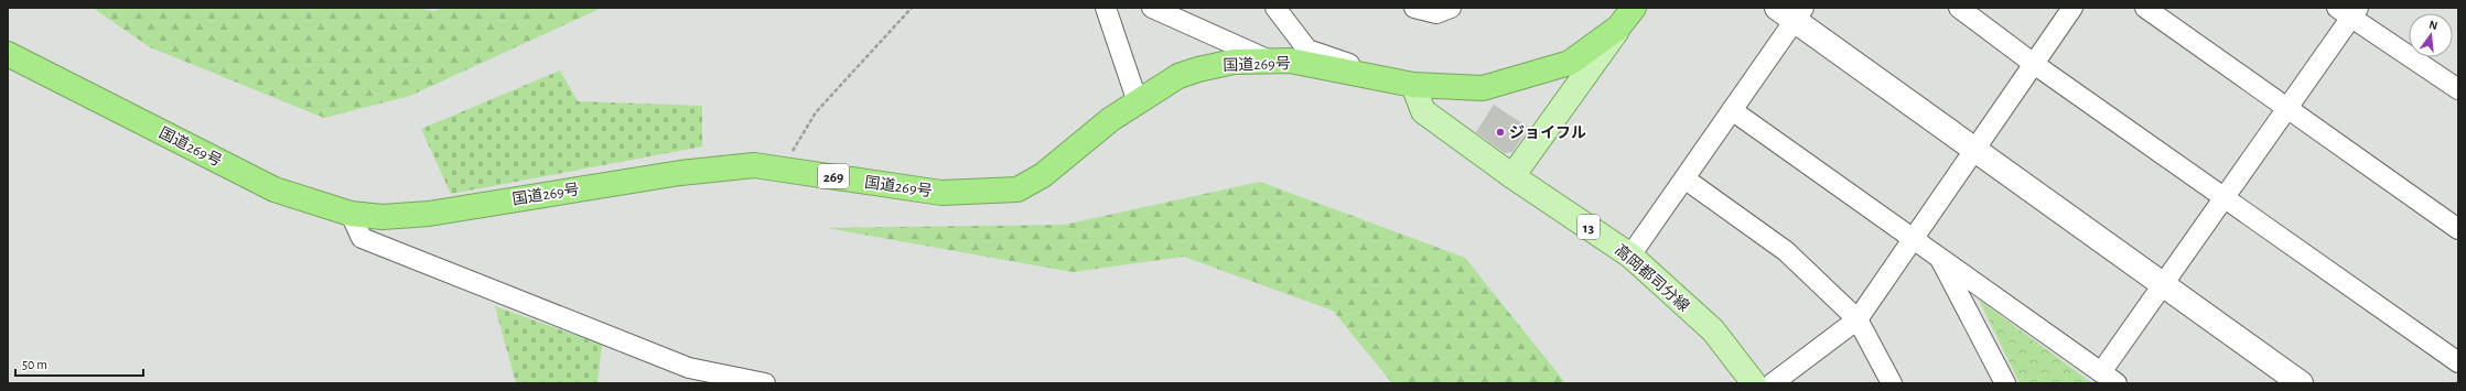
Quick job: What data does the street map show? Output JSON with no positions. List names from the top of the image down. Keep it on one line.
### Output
{"streets":{"highway":["国道269号","269"],"main road":["13","高岡都司分線"]},"crossings":[["国道269号","高岡都司分線"]],"places":["ジョイフル"],"scale_bar":"50 m","north":"top"}
